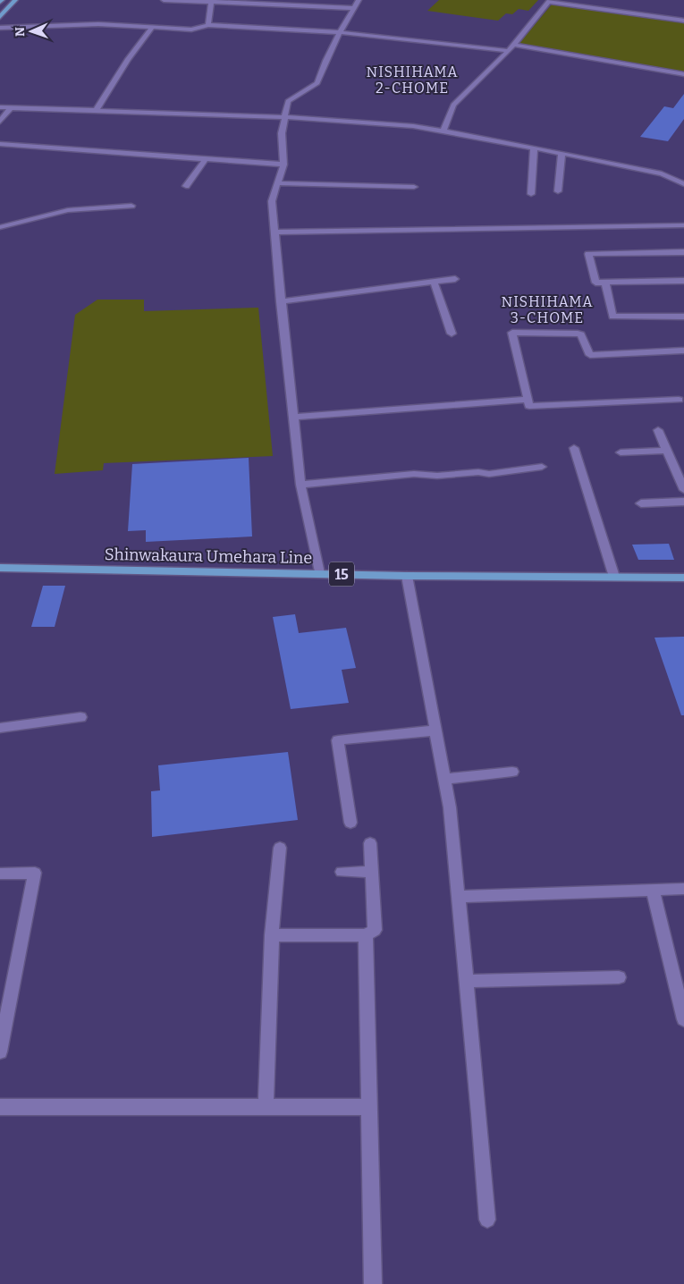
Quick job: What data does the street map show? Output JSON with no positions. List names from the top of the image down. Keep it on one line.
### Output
{"streets":{"main road":["Shinwakaura Umehara Line","15"]},"districts":["NISHIHAMA 2-CHOME","NISHIHAMA 3-CHOME"],"north":"left"}
